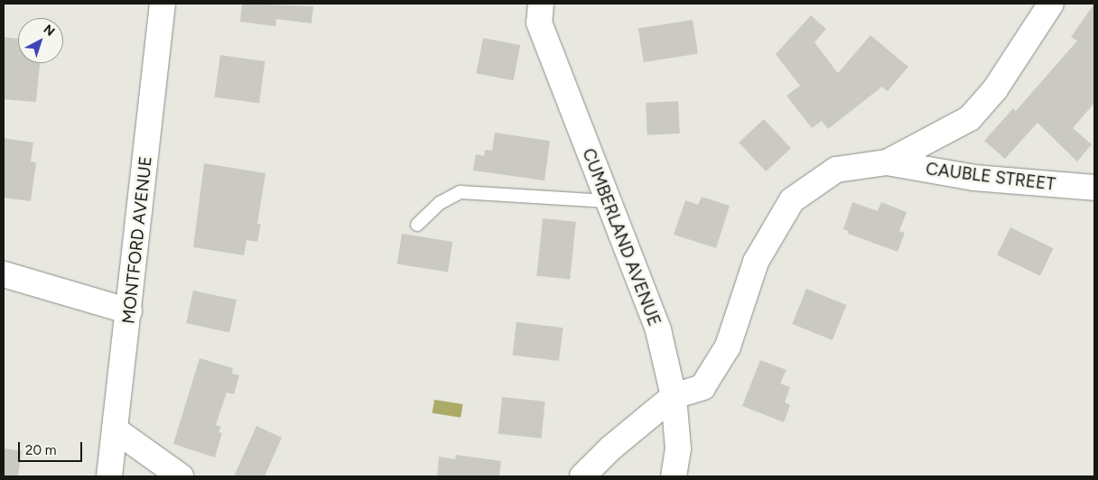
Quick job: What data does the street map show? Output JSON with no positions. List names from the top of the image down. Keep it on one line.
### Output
{"streets":{"street":["CAUBLE STREET","CUMBERLAND AVENUE","MONTFORD AVENUE"]},"scale_bar":"20 m","north":"top right"}
